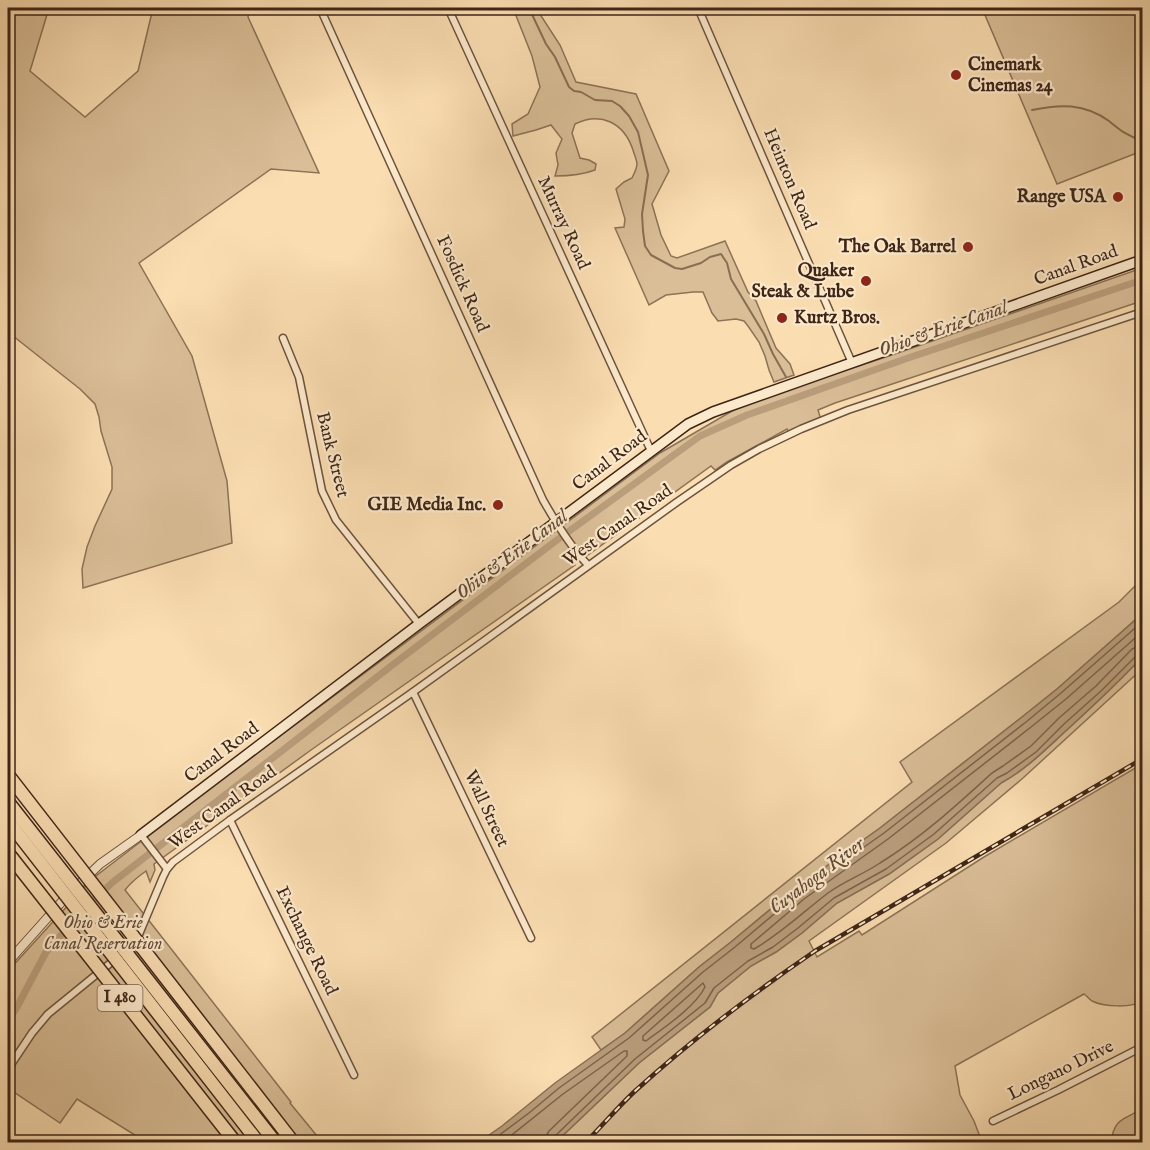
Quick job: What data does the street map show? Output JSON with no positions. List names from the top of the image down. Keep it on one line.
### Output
{"streets":{"highway":["I 480"],"main road":["Canal Road"],"street":["Heinton Road","Murray Road","Fosdick Road","Bank Street","West Canal Road","Wall Street","Exchange Road","Longano Drive"]},"crossings":[["Heinton Road","Canal Road"],["Murray Road","Canal Road"],["Canal Road","Fosdick Road"],["Canal Road","Bank Street"],["Canal Road","West Canal Road"],["Fosdick Road","West Canal Road"],["West Canal Road","Wall Street"],["West Canal Road","Exchange Road"]],"water":["Ohio & Erie Canal","Cuyahoga River"],"parks":["Ohio & Erie Canal Reservation"],"places":["Cinemark Cinemas 24","Range USA","The Oak Barrel","Quaker Steak & Lube","Kurtz Bros.","GIE Media Inc."]}
